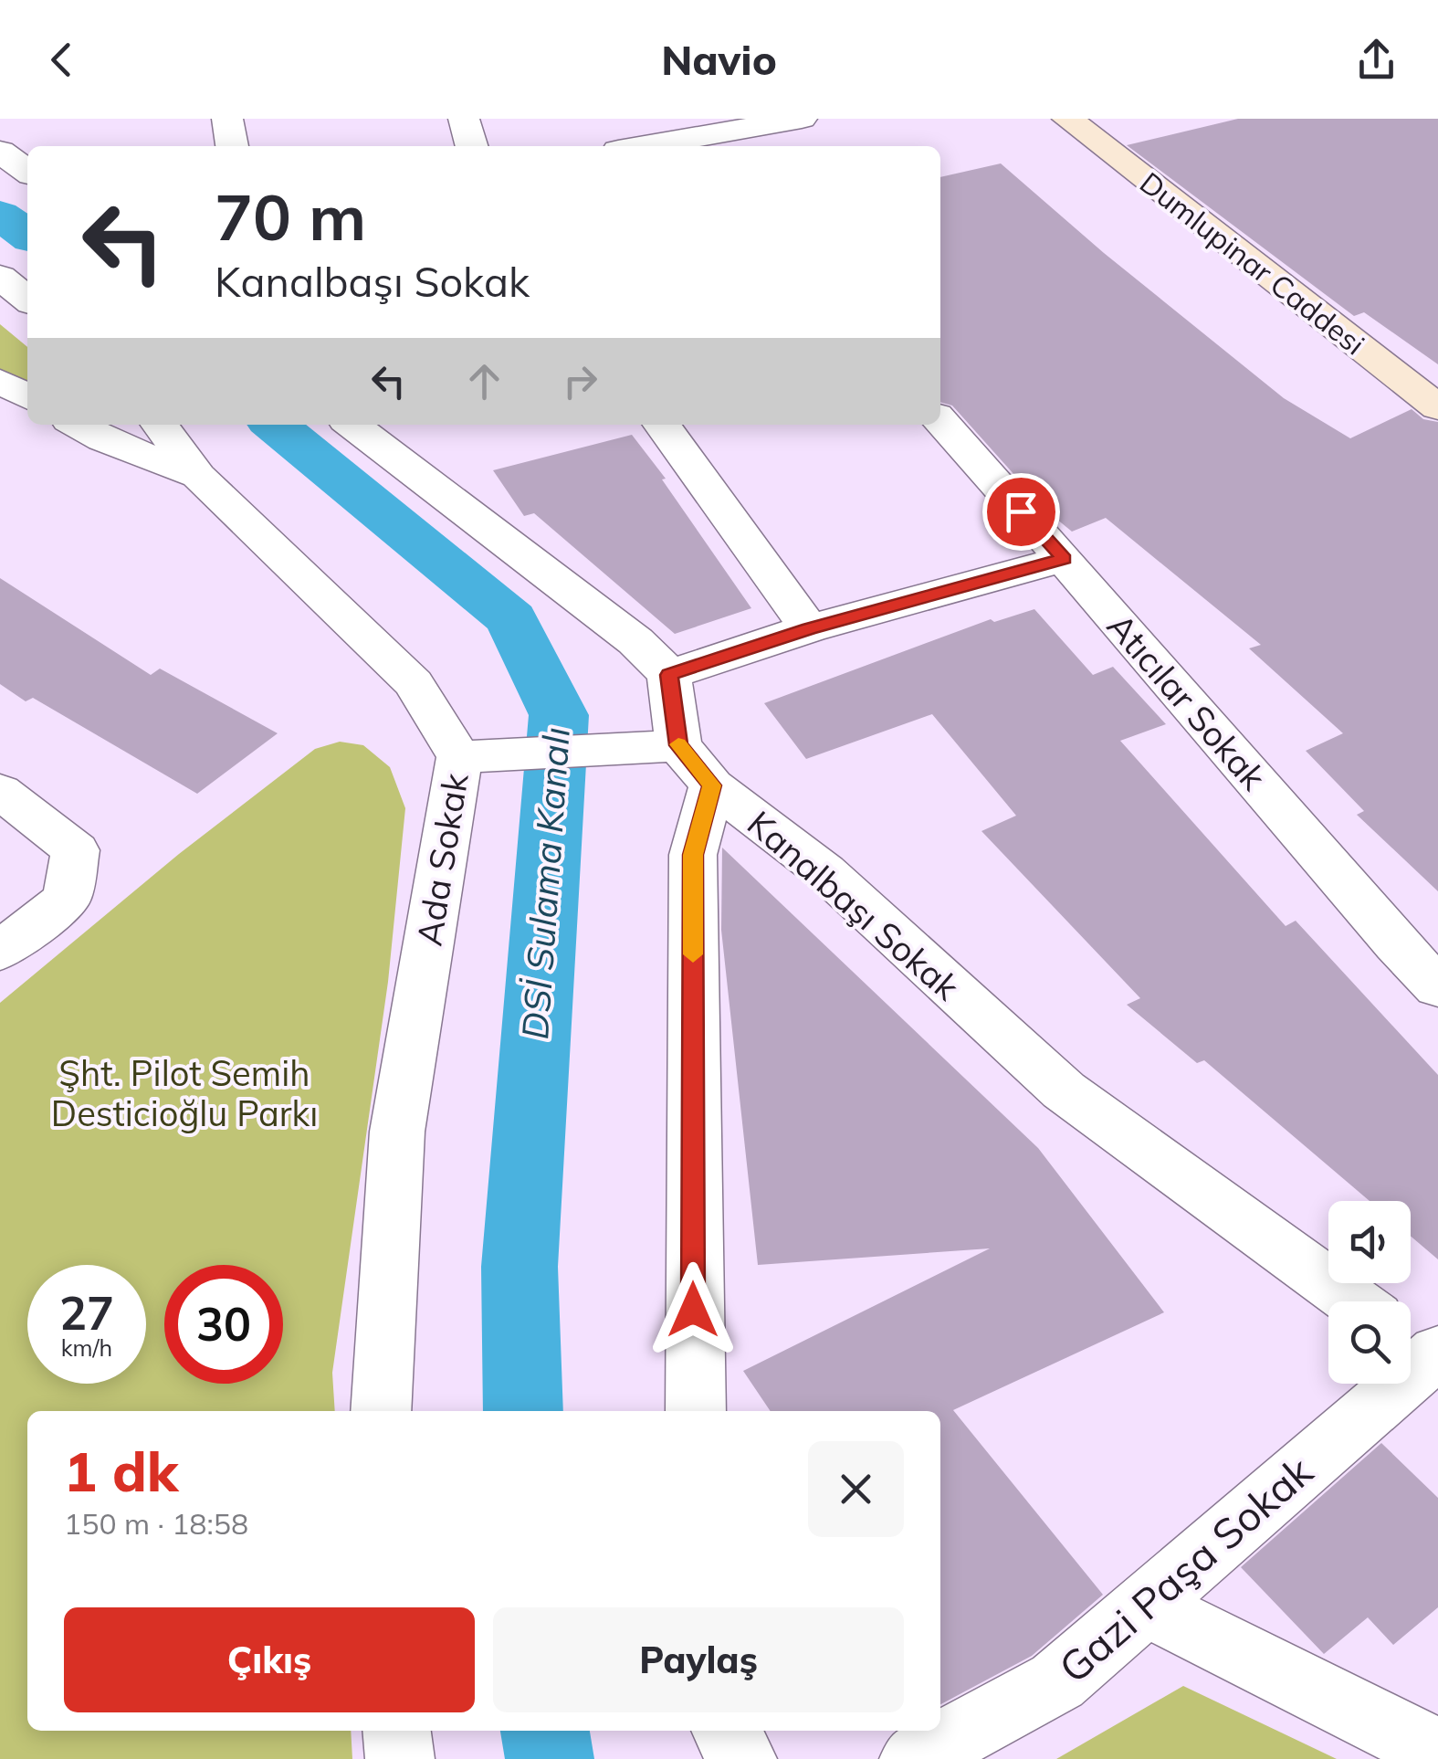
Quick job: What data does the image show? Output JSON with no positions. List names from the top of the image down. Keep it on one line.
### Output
{"streets":{"main road":["Dumlupinar Caddesi"],"street":["Atıcılar Sokak","Ada Sokak","Kanalbaşı Sokak","Gazi Paşa Sokak"]},"water":["DSİ Sulama Kanalı"],"parks":["Şht. Pilot Semih Desticioğlu Parkı"],"page":{"header":"Navio","turn":["70 m","Kanalbaşı Sokak"],"speed":"27 km/h","limit":"30","heading":["1 dk","150 m · 18:58"],"buttons":["Çıkış","Paylaş"]}}
